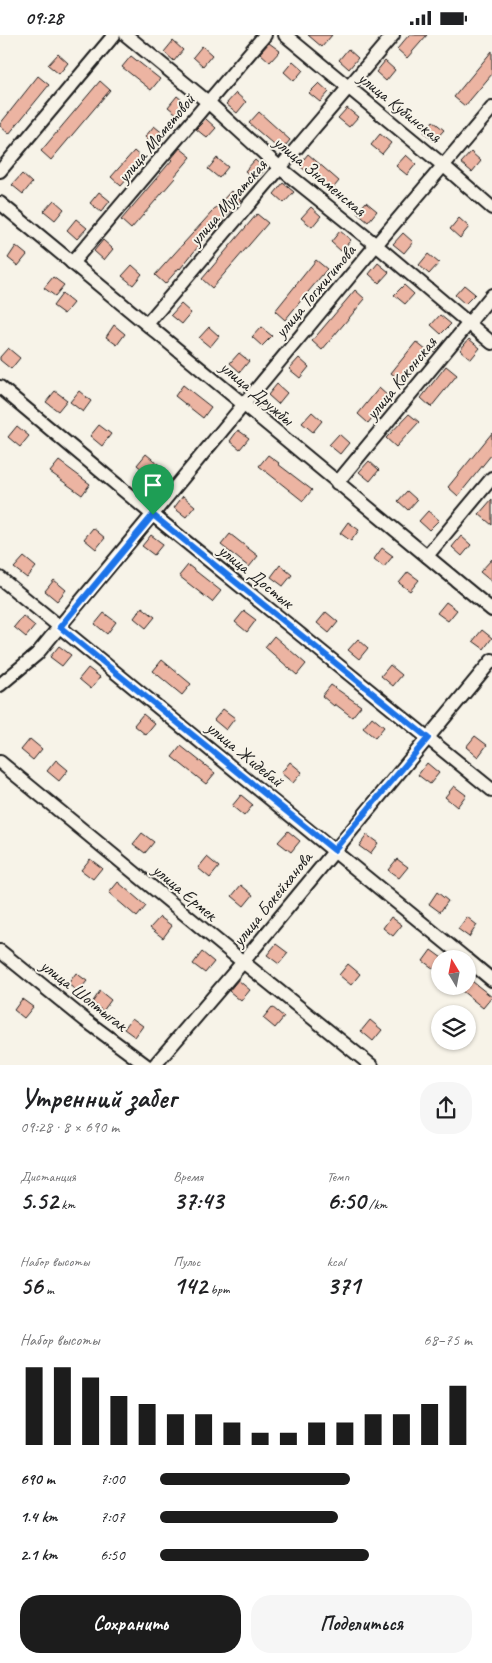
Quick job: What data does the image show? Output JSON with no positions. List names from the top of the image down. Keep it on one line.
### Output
{"streets":{"street":["улица Кубинская","улица Маметовой","улица Знаменская","улица Муратская","улица Тогжигитова","улица Коконская","улица Дружбы","улица Достык","улица Жидебай","улица Ермек","улица Бокейханова","улица Шоптыгак"]},"crossings":[["улица Кубинская","улица Муратская"],["улица Кубинская","улица Тогжигитова"],["улица Маметовой","улица Знаменская"],["улица Маметовой","улица Дружбы"],["улица Знаменская","улица Муратская"],["улица Знаменская","улица Тогжигитова"],["улица Знаменская","улица Коконская"],["улица Муратская","улица Дружбы"],["улица Тогжигитова","улица Дружбы"],["улица Тогжигитова","улица Достык"],["улица Тогжигитова","улица Жидебай"],["улица Коконская","улица Дружбы"],["улица Достык","улица Бокейханова"],["улица Жидебай","улица Бокейханова"],["улица Ермек","улица Бокейханова"]],"north":"top","page":{"status":"09:28","heading":["Утренний забег","09:28 · 8 × 690 m"],"stats":[["Дистанция","5.52 km"],["Время","37:43"],["Темп","6:50 /km"],["Набор высоты","56 m"],["Пульс","142 bpm"],["kcal","371"]],"chart":["Набор высоты","68–75 m"],"list":[{"name":"690 m","note":"7:00"},{"name":"1.4 km","note":"7:07"},{"name":"2.1 km","note":"6:50"}],"buttons":["Сохранить","Поделиться"]}}
